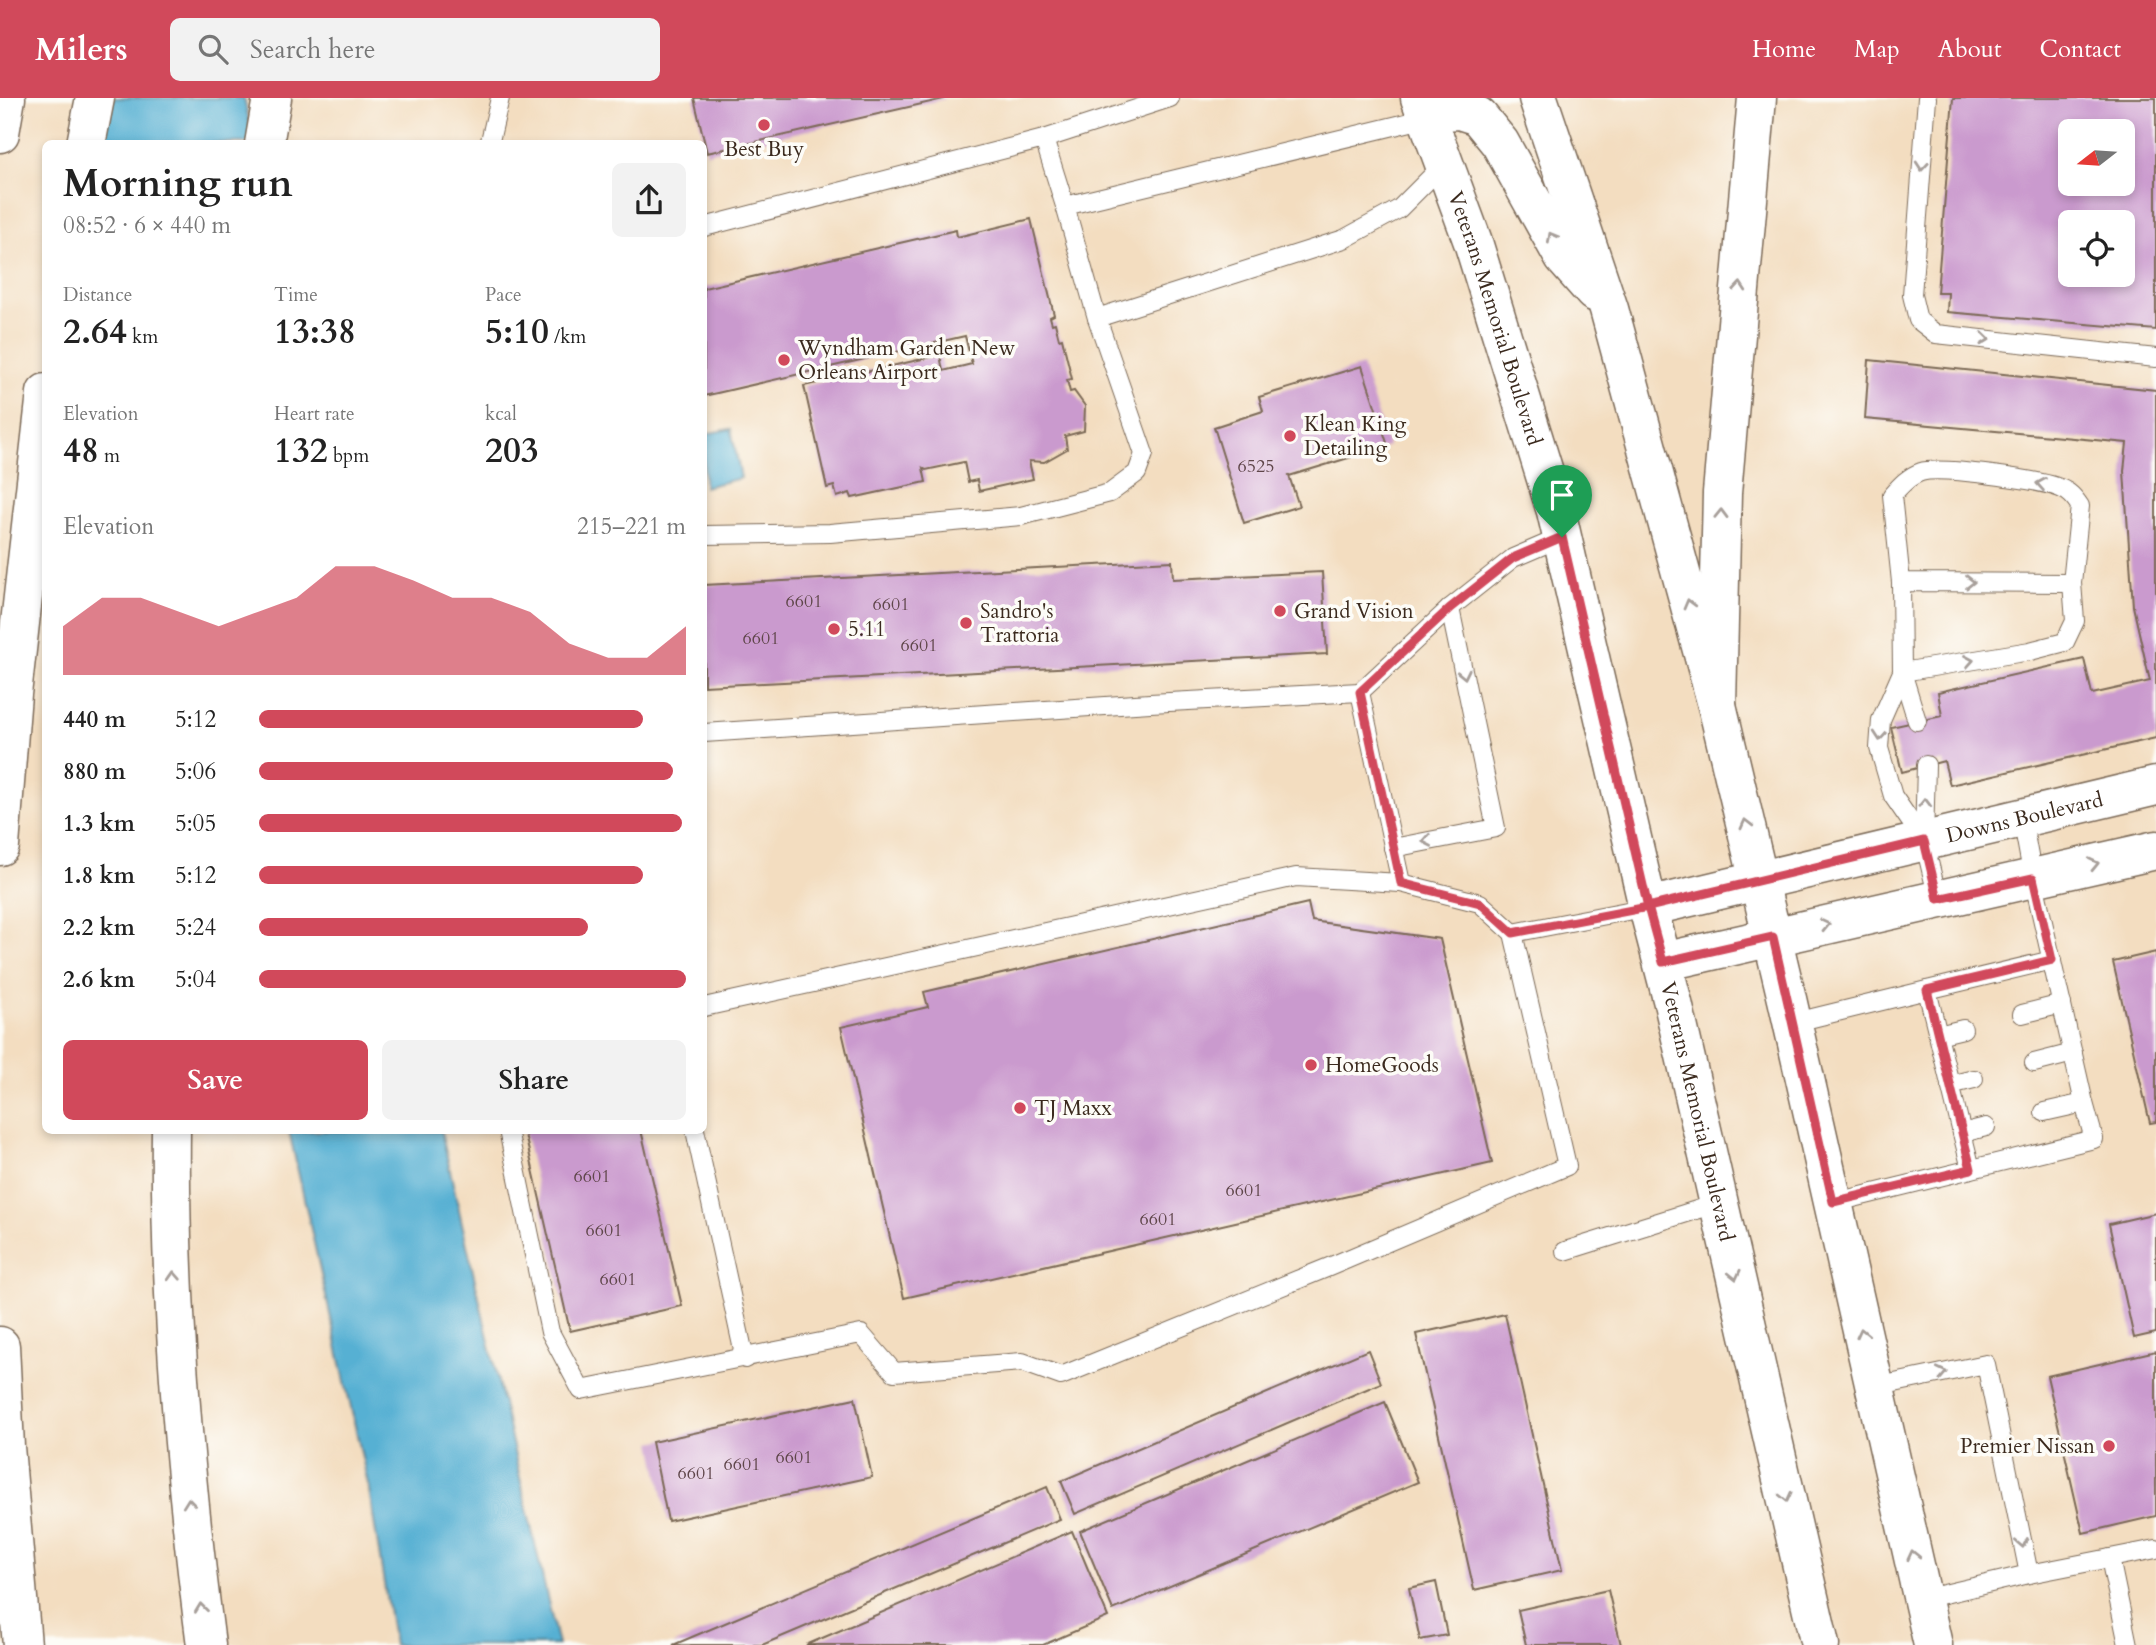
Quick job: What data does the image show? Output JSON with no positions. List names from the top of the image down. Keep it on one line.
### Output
{"streets":{"main road":["Veterans Memorial Boulevard","Downs Boulevard"]},"crossings":[["Veterans Memorial Boulevard","Downs Boulevard"]],"places":["Best Buy","Wyndham Garden New Orleans Airport","Klean King Detailing","Grand Vision","Sandro's Trattoria","5.11","HomeGoods","TJ Maxx","Premier Nissan"],"house_numbers":["6525","6601","6601","6601","6601","6601","6601","6601","6601","6601","6601","6601","6601"],"north":"left","page":{"header":"Milers","search":"Search here","nav":["Home","Map","About","Contact"],"heading":["Morning run","08:52 · 6 × 440 m"],"stats":[["Distance","2.64 km"],["Time","13:38"],["Pace","5:10 /km"],["Elevation","48 m"],["Heart rate","132 bpm"],["kcal","203"]],"chart":["Elevation","215–221 m"],"list":[{"name":"440 m","note":"5:12"},{"name":"880 m","note":"5:06"},{"name":"1.3 km","note":"5:05"},{"name":"1.8 km","note":"5:12"},{"name":"2.2 km","note":"5:24"},{"name":"2.6 km","note":"5:04"}],"buttons":["Save","Share"]}}
